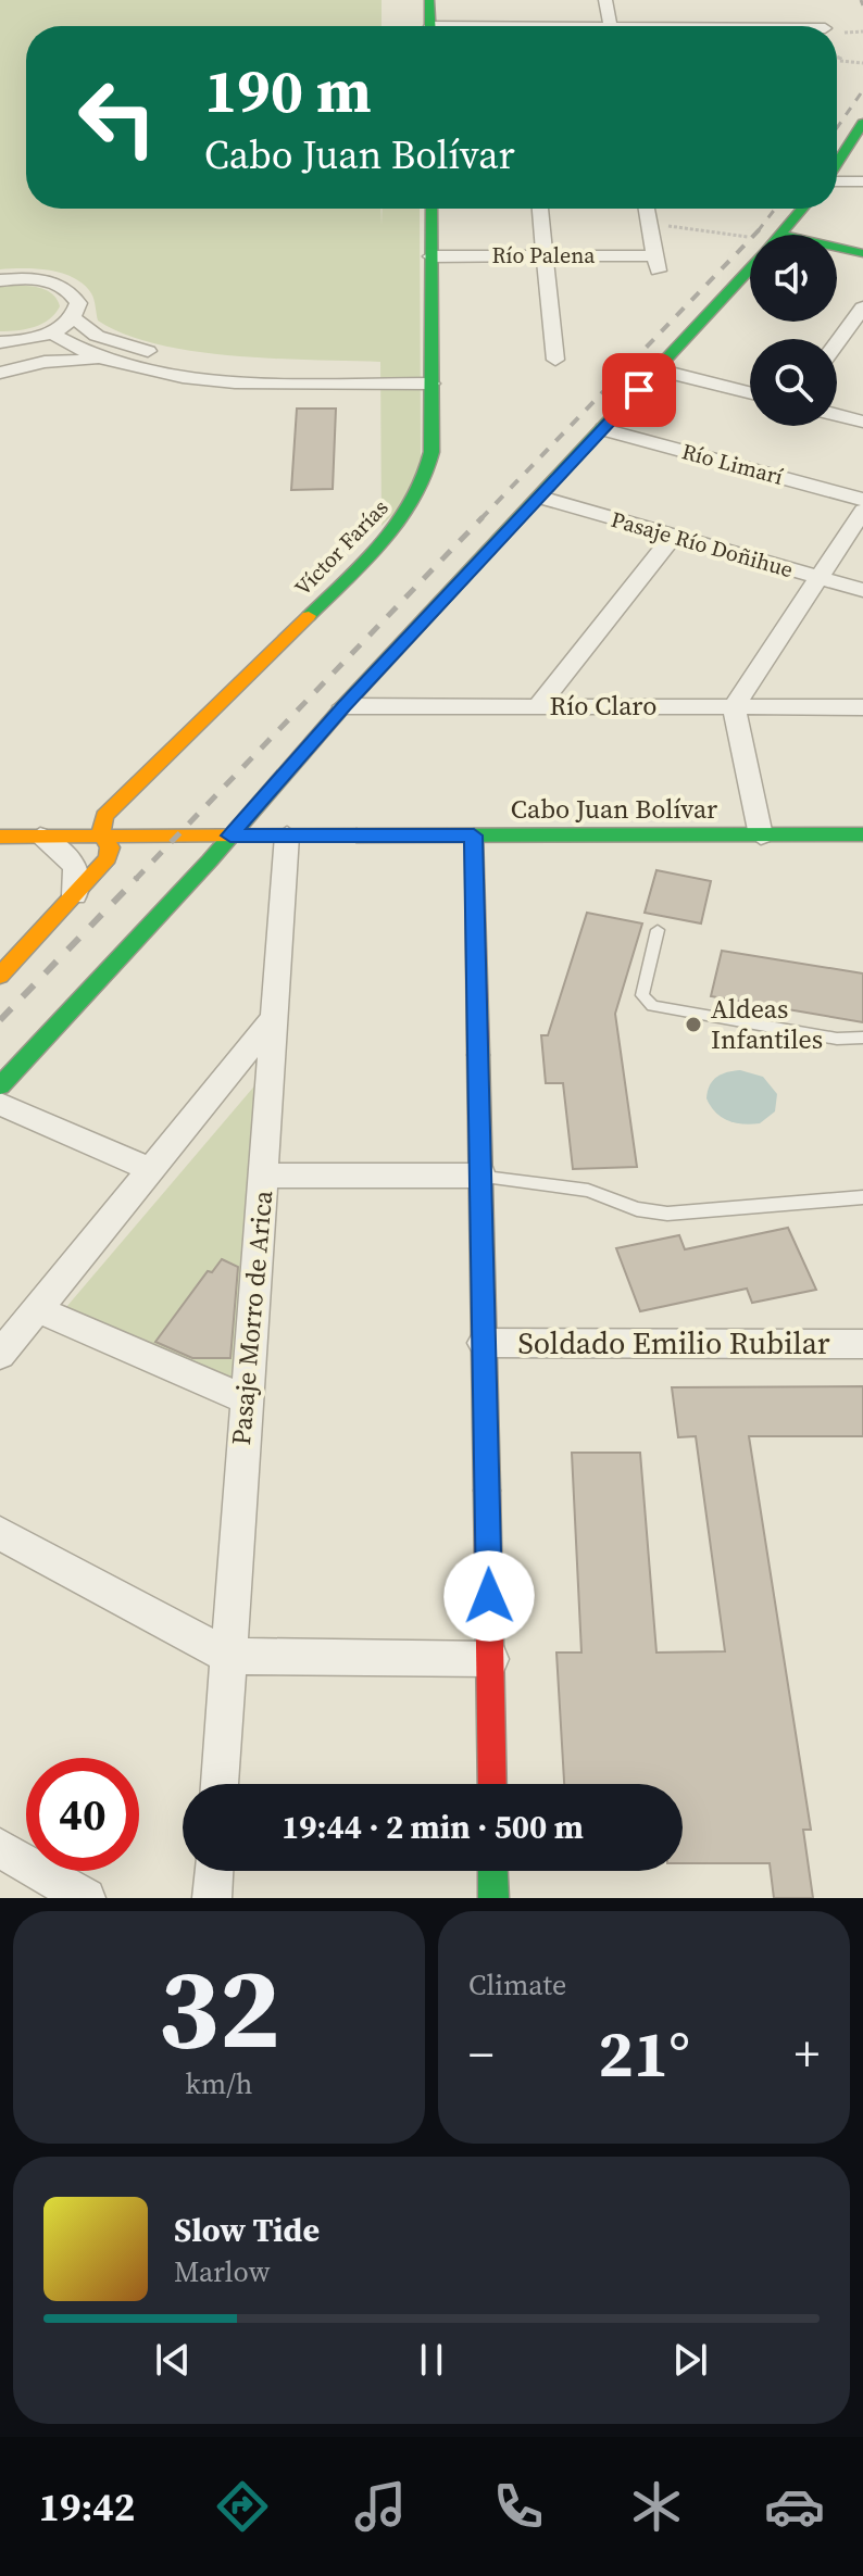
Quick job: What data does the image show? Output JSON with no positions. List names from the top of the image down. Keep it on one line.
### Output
{"streets":{"street":["Río Palena","Río Limarí","Pasaje Río Doñihue","Víctor Farías","Río Claro","Cabo Juan Bolívar","Pasaje Morro de Arica","Soldado Emilio Rubilar"]},"crossings":[["Río Palena","Víctor Farías"],["Víctor Farías","Cabo Juan Bolívar"],["Cabo Juan Bolívar","Pasaje Morro de Arica"]],"places":["Aldeas Infantiles"],"page":{"turn":["190 m","Cabo Juan Bolívar"],"limit":"40","trip":"19:44 · 2 min · 500 m","tile":[["32","km/h"],"Climate"],"heat":["−","21°","+"],"song":["Slow Tide","Marlow"],"tabs":"19:42"}}
